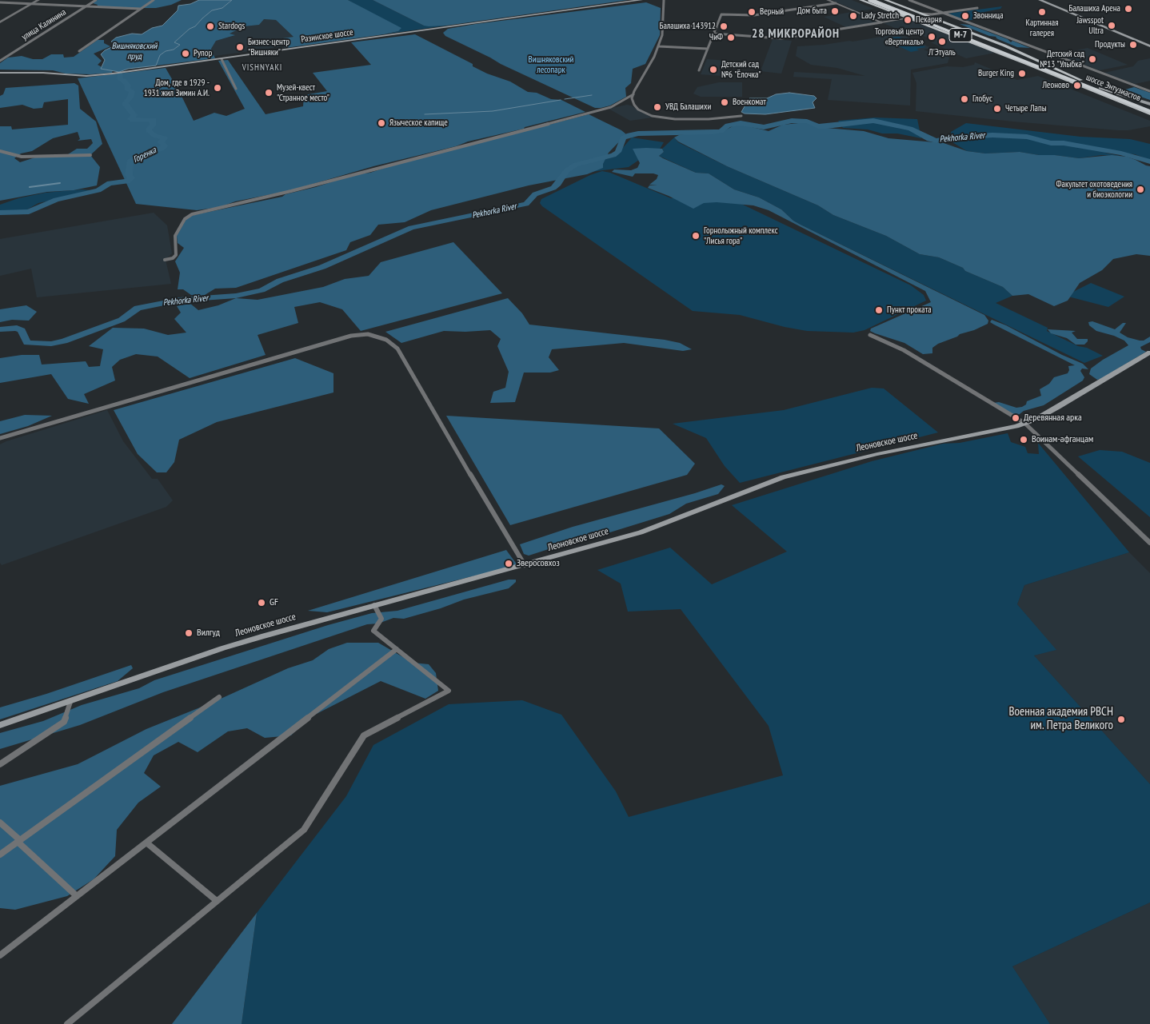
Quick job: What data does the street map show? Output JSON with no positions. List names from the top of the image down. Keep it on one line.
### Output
{"streets":{"highway":["М-7","шоссе Энтузиастов"],"main road":["Разинское шоссе","Леоновское шоссе"],"street":["улица Калинина"]},"districts":["28 МИКРОРАЙОН","VISHNYAKI"],"water":["Вишняковский пруд","Pekhorka River","Горенка"],"parks":["Вишняковский лесопарк"],"places":["Балашиха Арена","Дом быта","Верный","Картинная галерея","Lady Stretch","Звонница","Пекарня","Jawsspot Ultra","Stardogs","Балашиха 143912","Торговый центр «Вертикаль»","ЧиФ","Л'Этуаль","Продукты","Бизнес-центр \"Вишняки\"","Рупор","Детский сад №13 \"Улыбка\"","Детский сад №6 \"Ёлочка\"","Burger King","Леоново","Дом, где в 1929 - 1931 жил Зимин А.И.","Музей-квест \"Странное место\"","Глобус","Военкомат","УВД Балашихи","Четыре Лапы","Языческое капище","Факультет охотоведения и биоэкологии","Горнолыжный комплекс \"Лисья гора\"","Пункт проката","Деревянная арка","Воинам-афганцам","Зверосовхоз","GF","Вилгуд","Военная академия РВСН им. Петра Великого"]}
